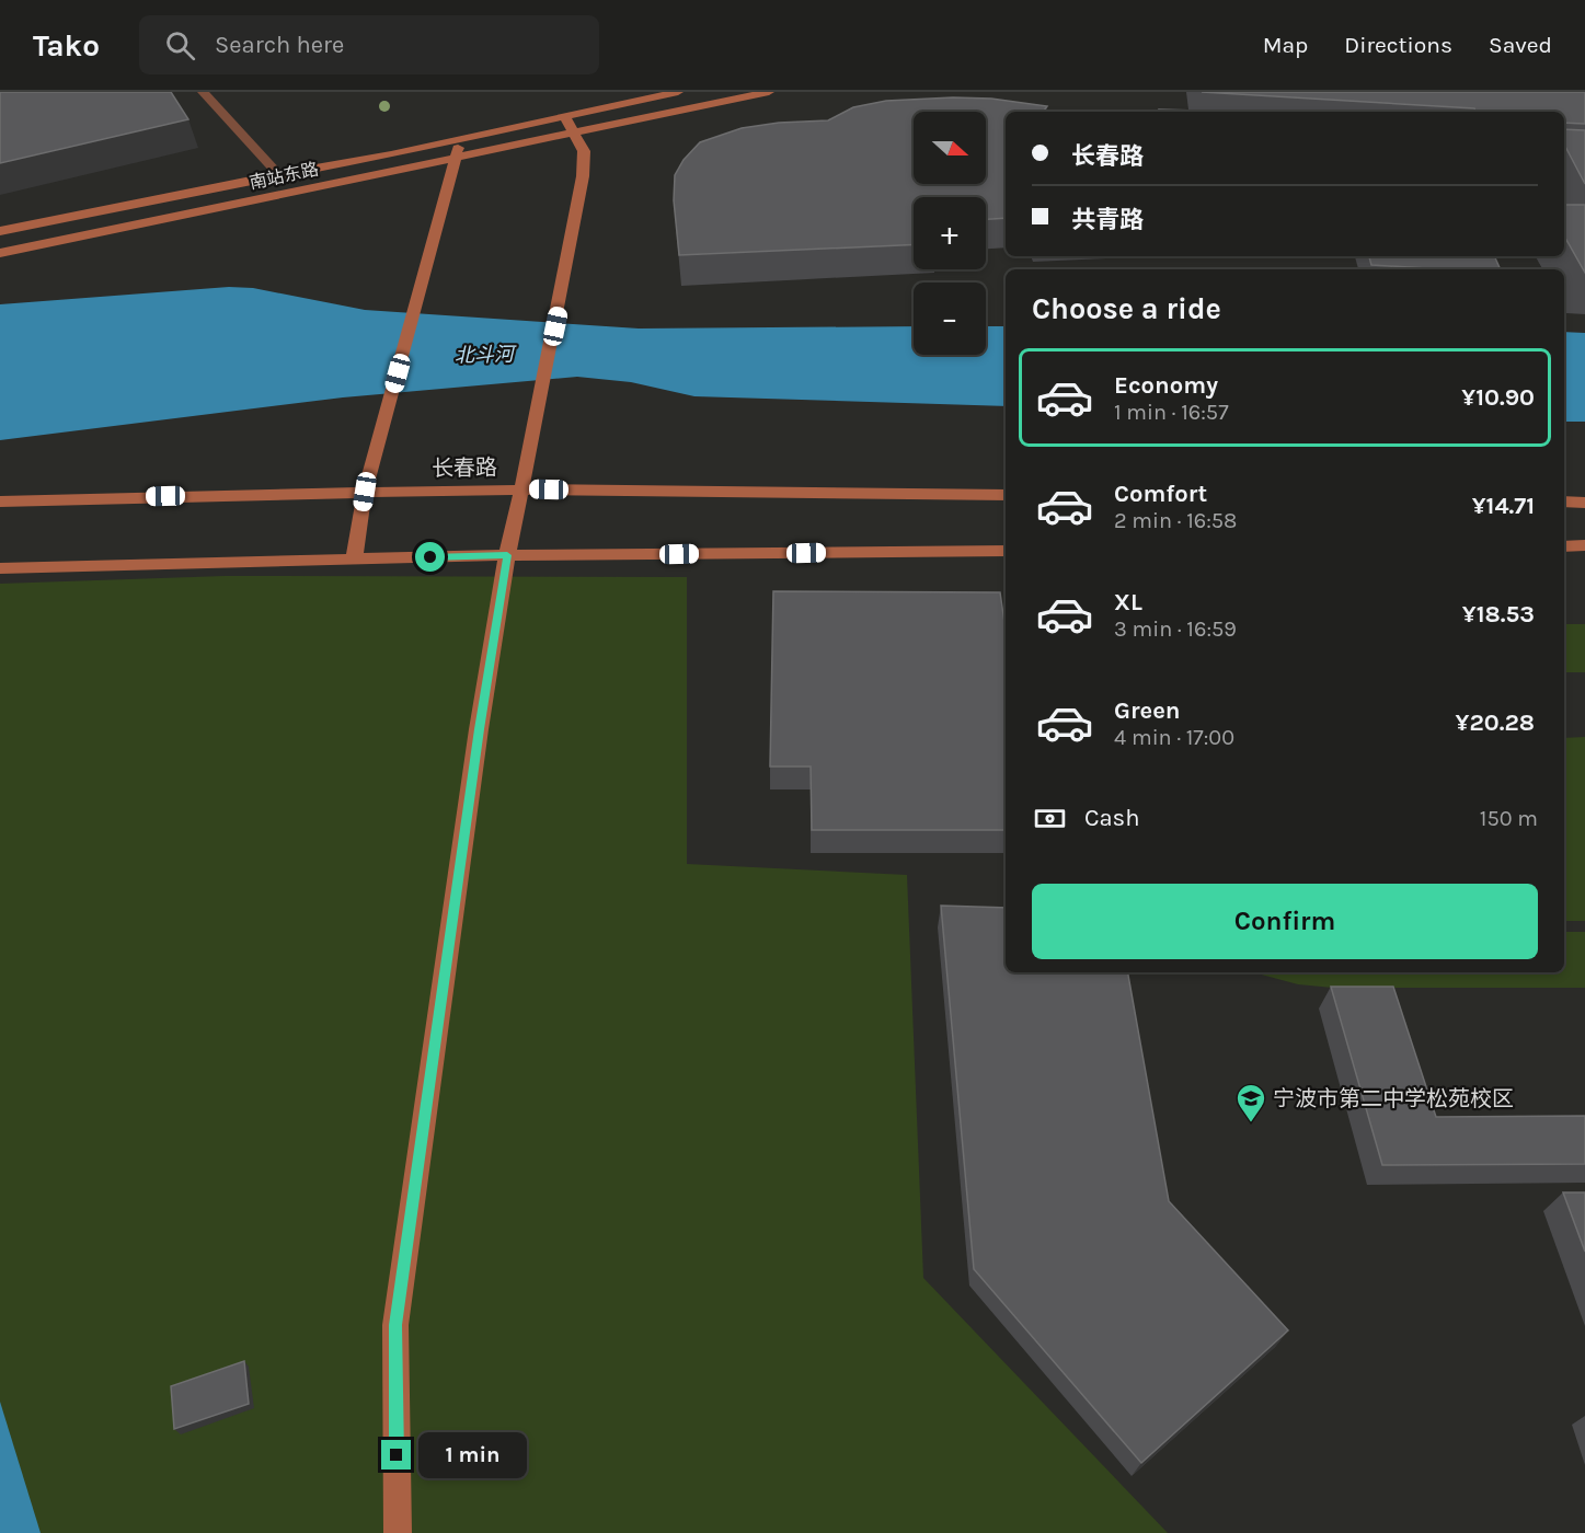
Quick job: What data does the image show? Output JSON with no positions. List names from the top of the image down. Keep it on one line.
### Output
{"streets":{"main road":["南站东路","长春路"]},"water":["北斗河"],"places":{"school or university":["宁波市第二中学松苑校区"]},"north":"right","page":{"header":"Tako","search":"Search here","nav":["Map","Directions","Saved"],"map_buttons":["+","−"],"banner":["长春路","共青路"],"heading":"Choose a ride","list":[{"name":"Economy","note":"1 min · 16:57","value":"¥10.90"},{"name":"Comfort","note":"2 min · 16:58","value":"¥14.71"},{"name":"XL","note":"3 min · 16:59","value":"¥18.53"},{"name":"Green","note":"4 min · 17:00","value":"¥20.28"}],"pay":["Cash","150 m"],"buttons":"Confirm","bubble":"1 min"}}
